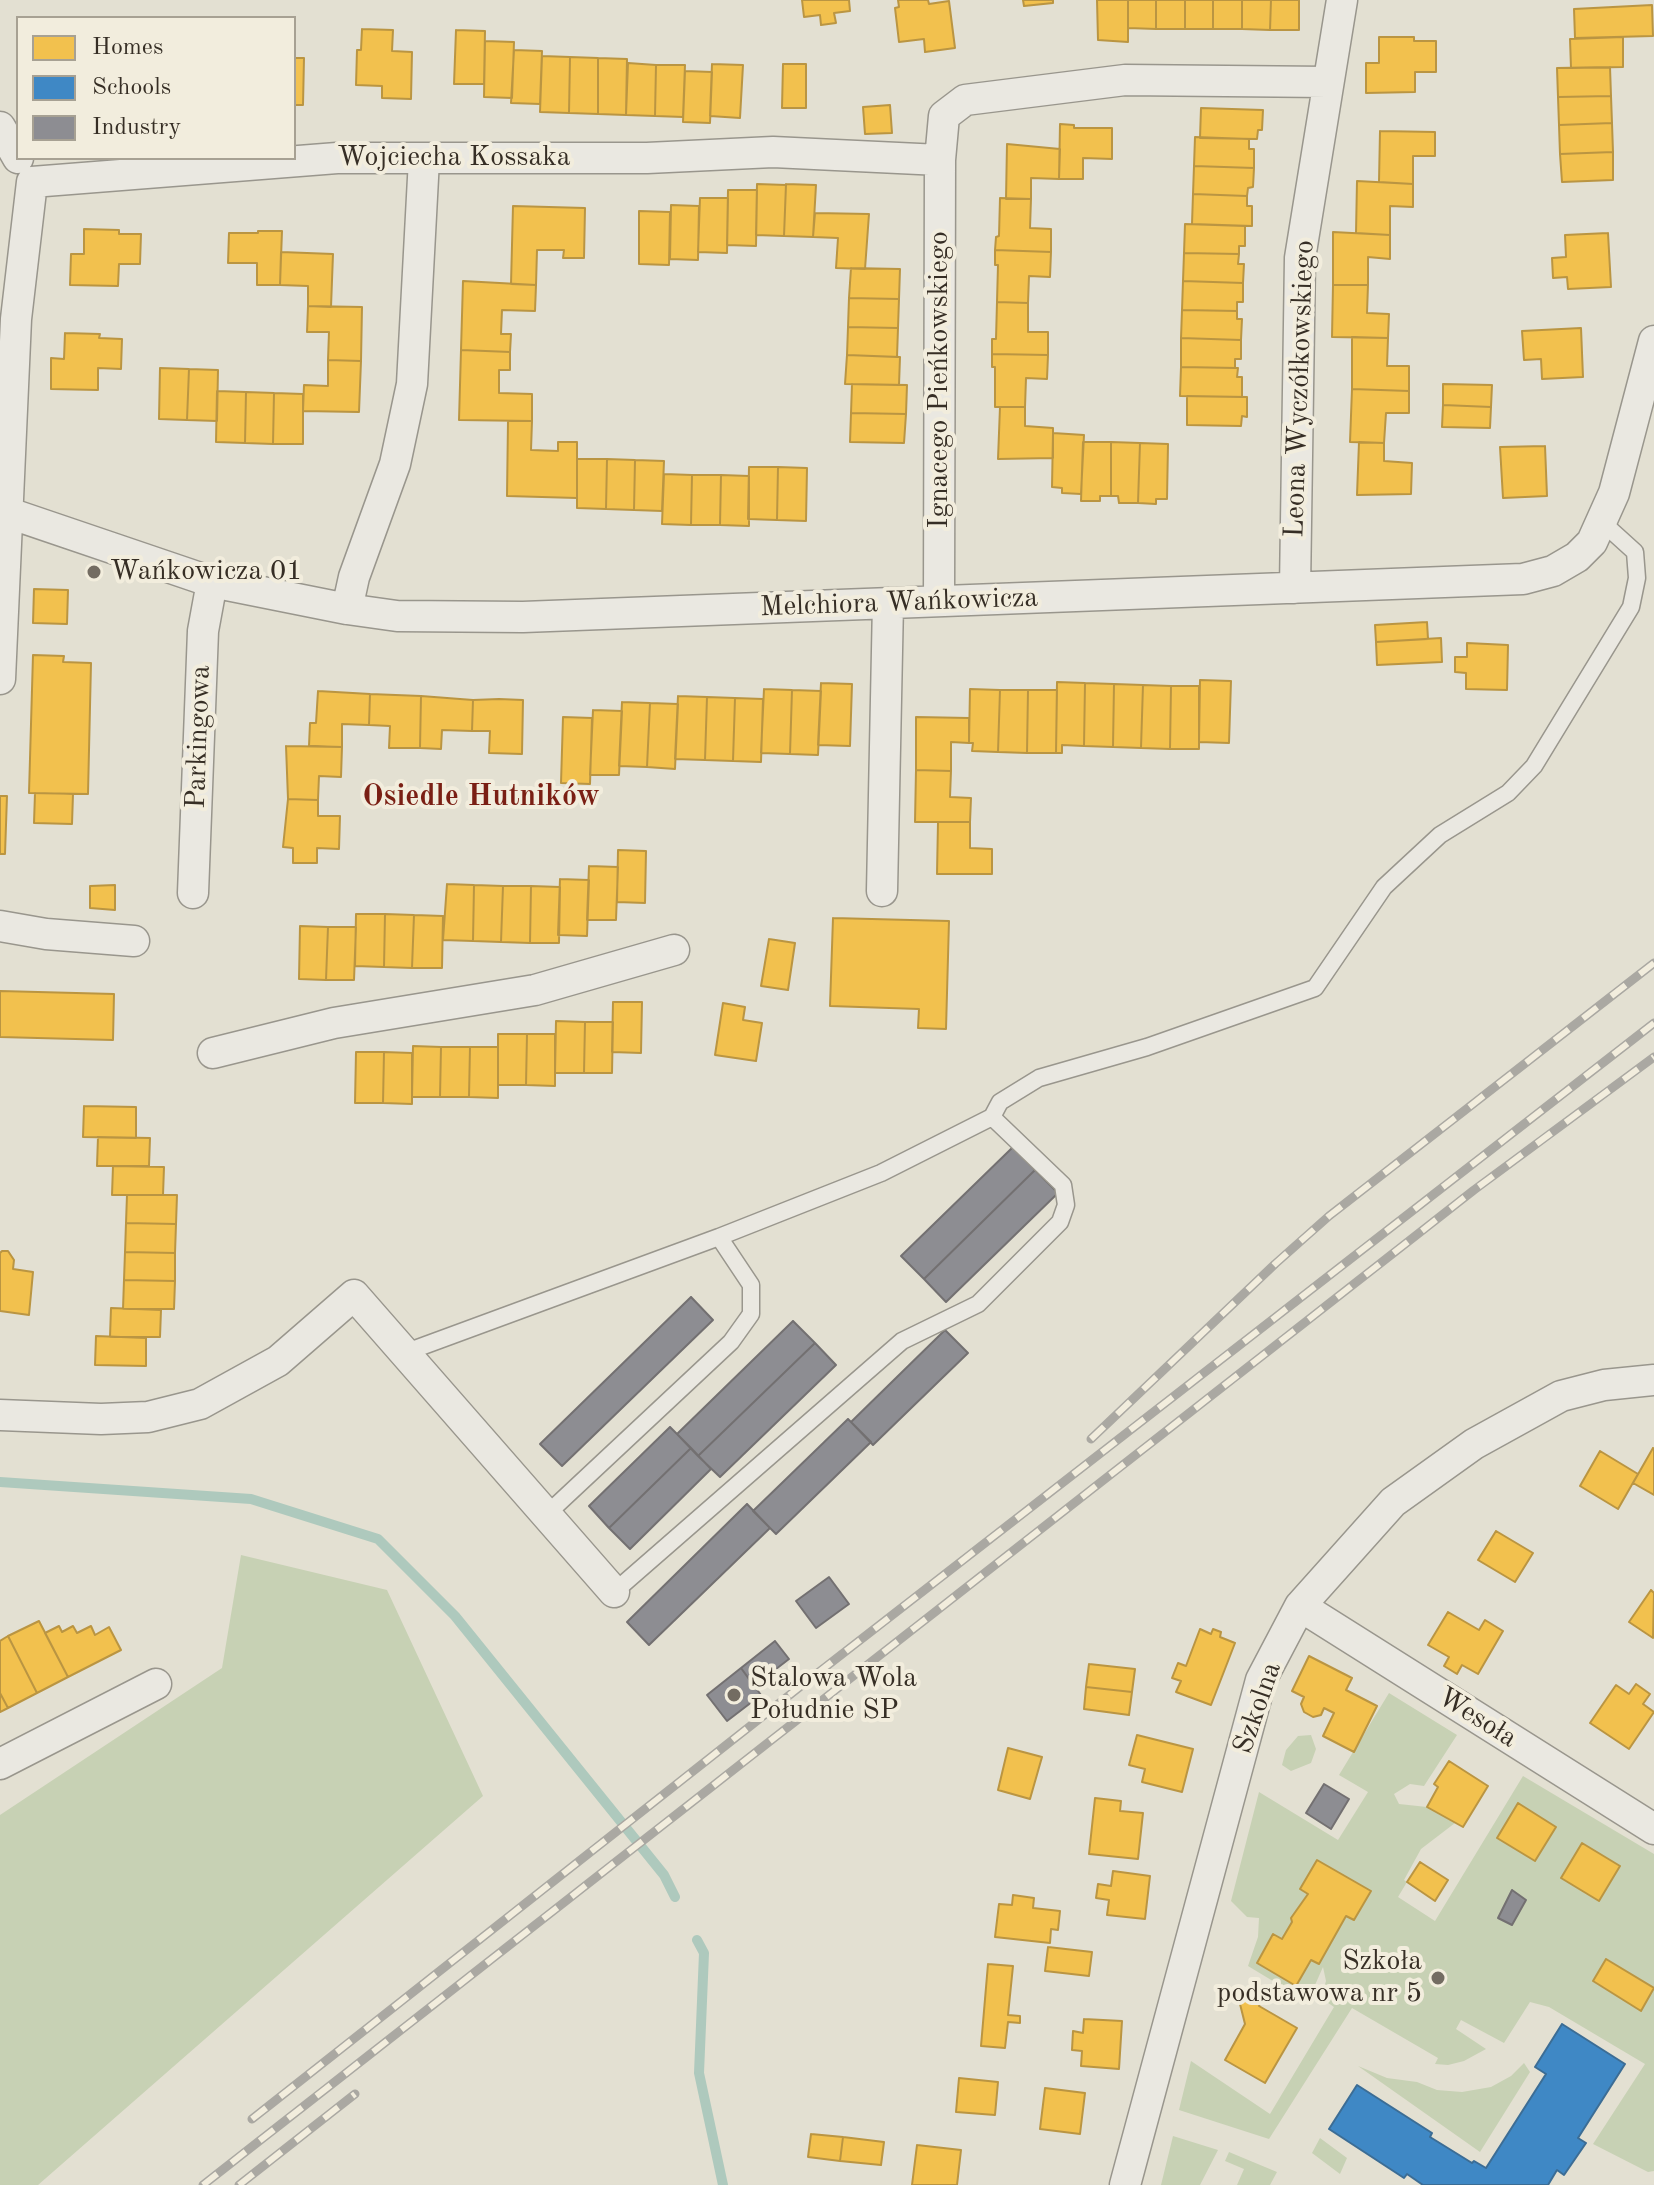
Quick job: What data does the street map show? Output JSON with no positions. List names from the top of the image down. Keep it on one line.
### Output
{"streets":{"street":["Wojciecha Kossaka","Ignacego Pieńkowskiego","Leona Wyczółkowskiego","Melchiora Wańkowicza","Parkingowa","Szkolna","Wesoła"]},"crossings":[["Wojciecha Kossaka","Ignacego Pieńkowskiego"],["Ignacego Pieńkowskiego","Melchiora Wańkowicza"],["Leona Wyczółkowskiego","Melchiora Wańkowicza"],["Melchiora Wańkowicza","Parkingowa"],["Szkolna","Wesoła"]],"districts":["Osiedle Hutników"],"places":["Wańkowicza 01","Stalowa Wola Południe SP","Szkoła podstawowa nr 5"],"legend":["Homes","Schools","Industry"]}
